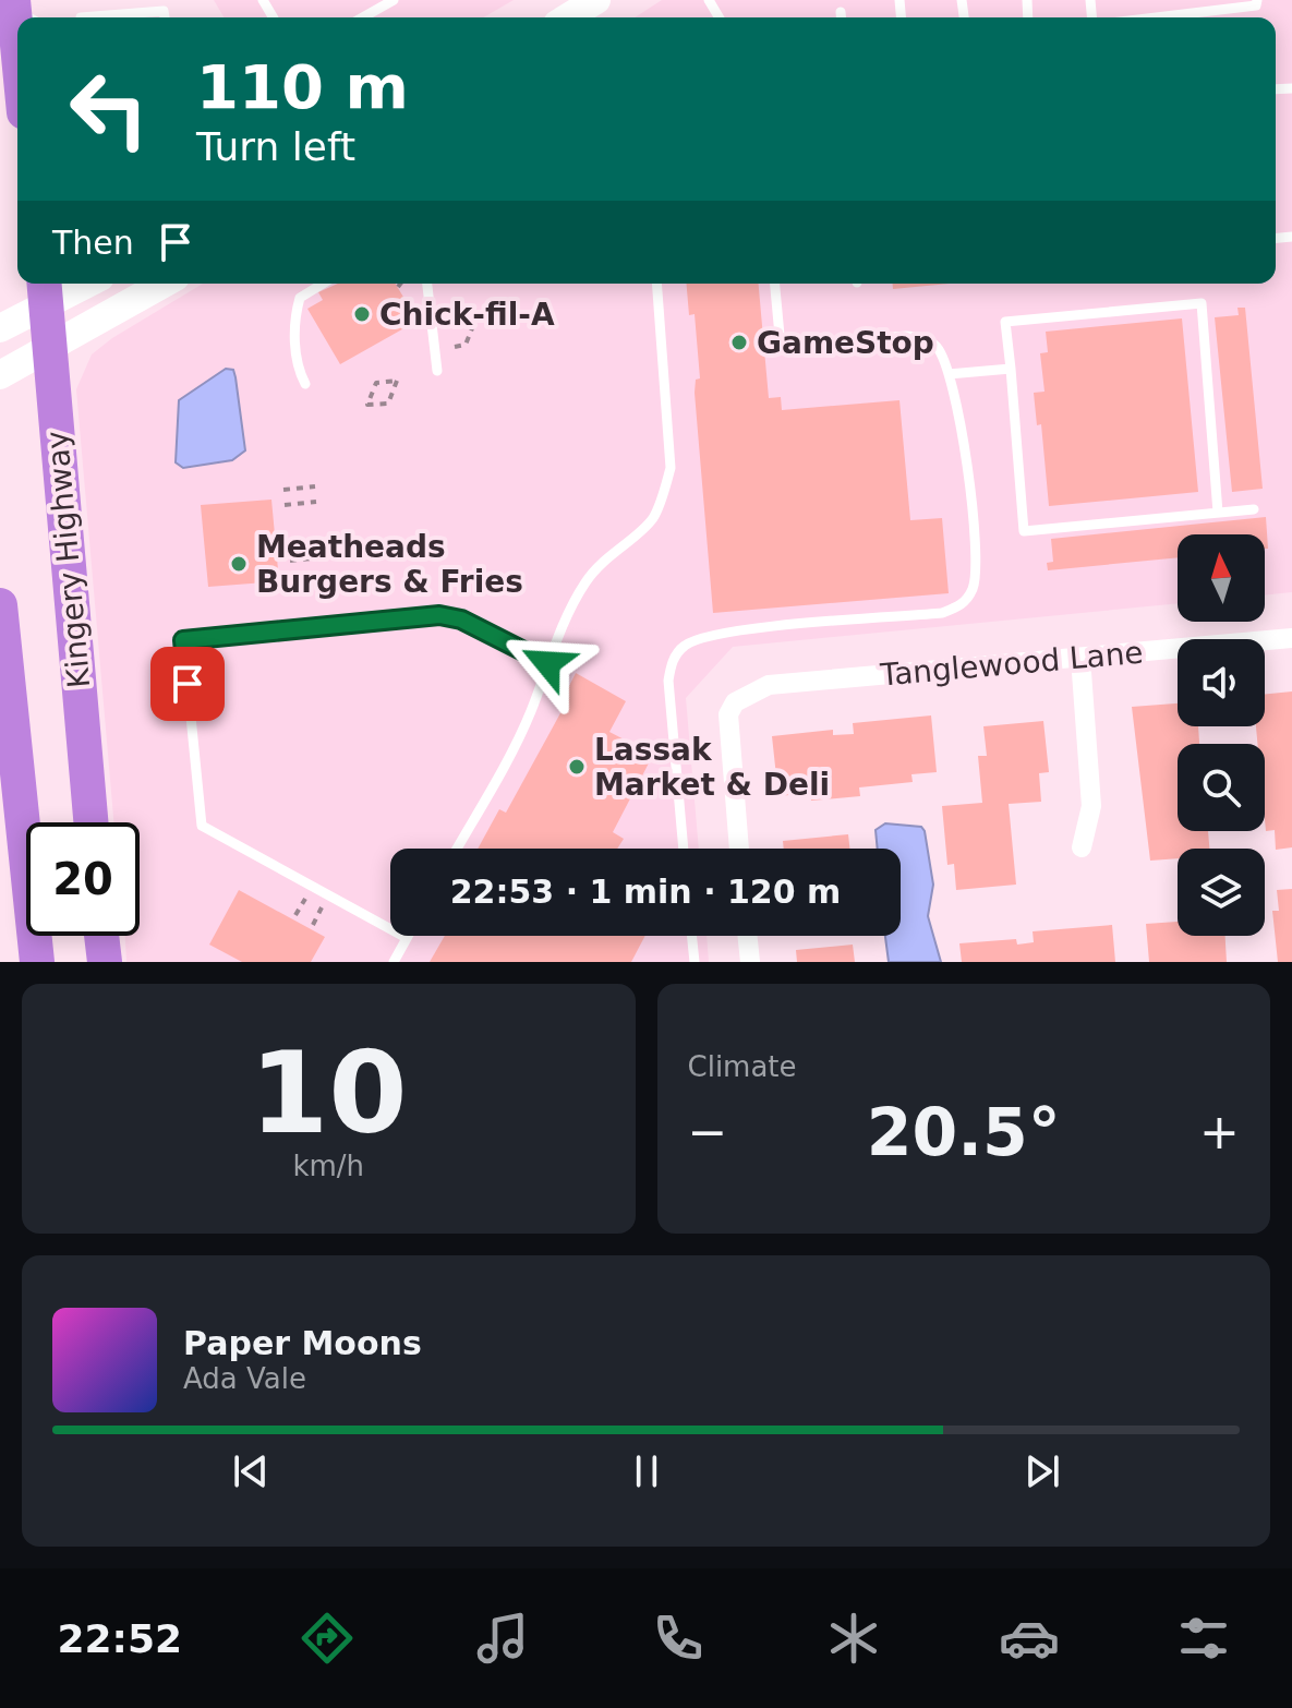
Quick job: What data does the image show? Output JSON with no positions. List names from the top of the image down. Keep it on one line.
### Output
{"streets":{"highway":["Kingery Highway"],"street":["Tanglewood Lane"]},"places":["Chick-fil-A","GameStop","Meatheads Burgers & Fries","Lassak Market & Deli"],"north":"top","page":{"turn":["110 m","Turn left"],"then":"Then","limit":"20","trip":"22:53 · 1 min · 120 m","tile":[["10","km/h"],"Climate"],"heat":["−","20.5°","+"],"song":["Paper Moons","Ada Vale"],"tabs":"22:52"}}
